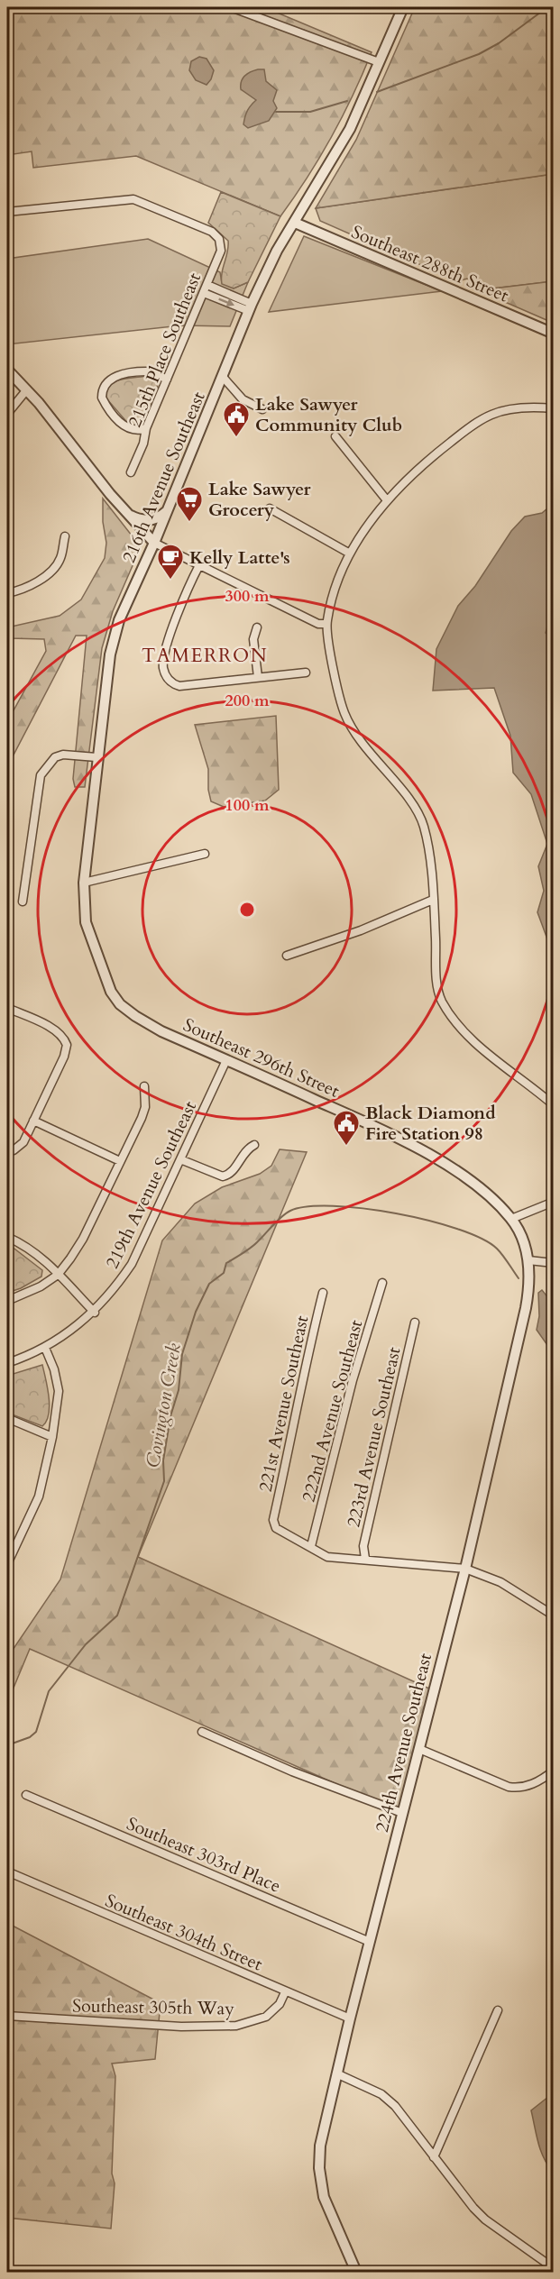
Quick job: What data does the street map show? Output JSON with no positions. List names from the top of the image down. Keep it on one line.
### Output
{"streets":{"street":["Southeast 288th Street","215th Place Southeast","216th Avenue Southeast","Southeast 296th Street","219th Avenue Southeast","221st Avenue Southeast","222nd Avenue Southeast","223rd Avenue Southeast","224th Avenue Southeast","Southeast 303rd Place","Southeast 304th Street","Southeast 305th Way"]},"crossings":[["Southeast 288th Street","216th Avenue Southeast"],["216th Avenue Southeast","Southeast 296th Street"],["Southeast 296th Street","219th Avenue Southeast"],["Southeast 296th Street","224th Avenue Southeast"],["221st Avenue Southeast","222nd Avenue Southeast"],["224th Avenue Southeast","Southeast 303rd Place"],["224th Avenue Southeast","Southeast 304th Street"],["Southeast 304th Street","Southeast 305th Way"]],"districts":["TAMERRON"],"water":["Covington Creek"],"places":{"public building":["Lake Sawyer Community Club","Black Diamond Fire Station 98"],"supermarket":["Lake Sawyer Grocery"],"cafe":["Kelly Latte's"]},"rings":["300 m","200 m","100 m"]}
